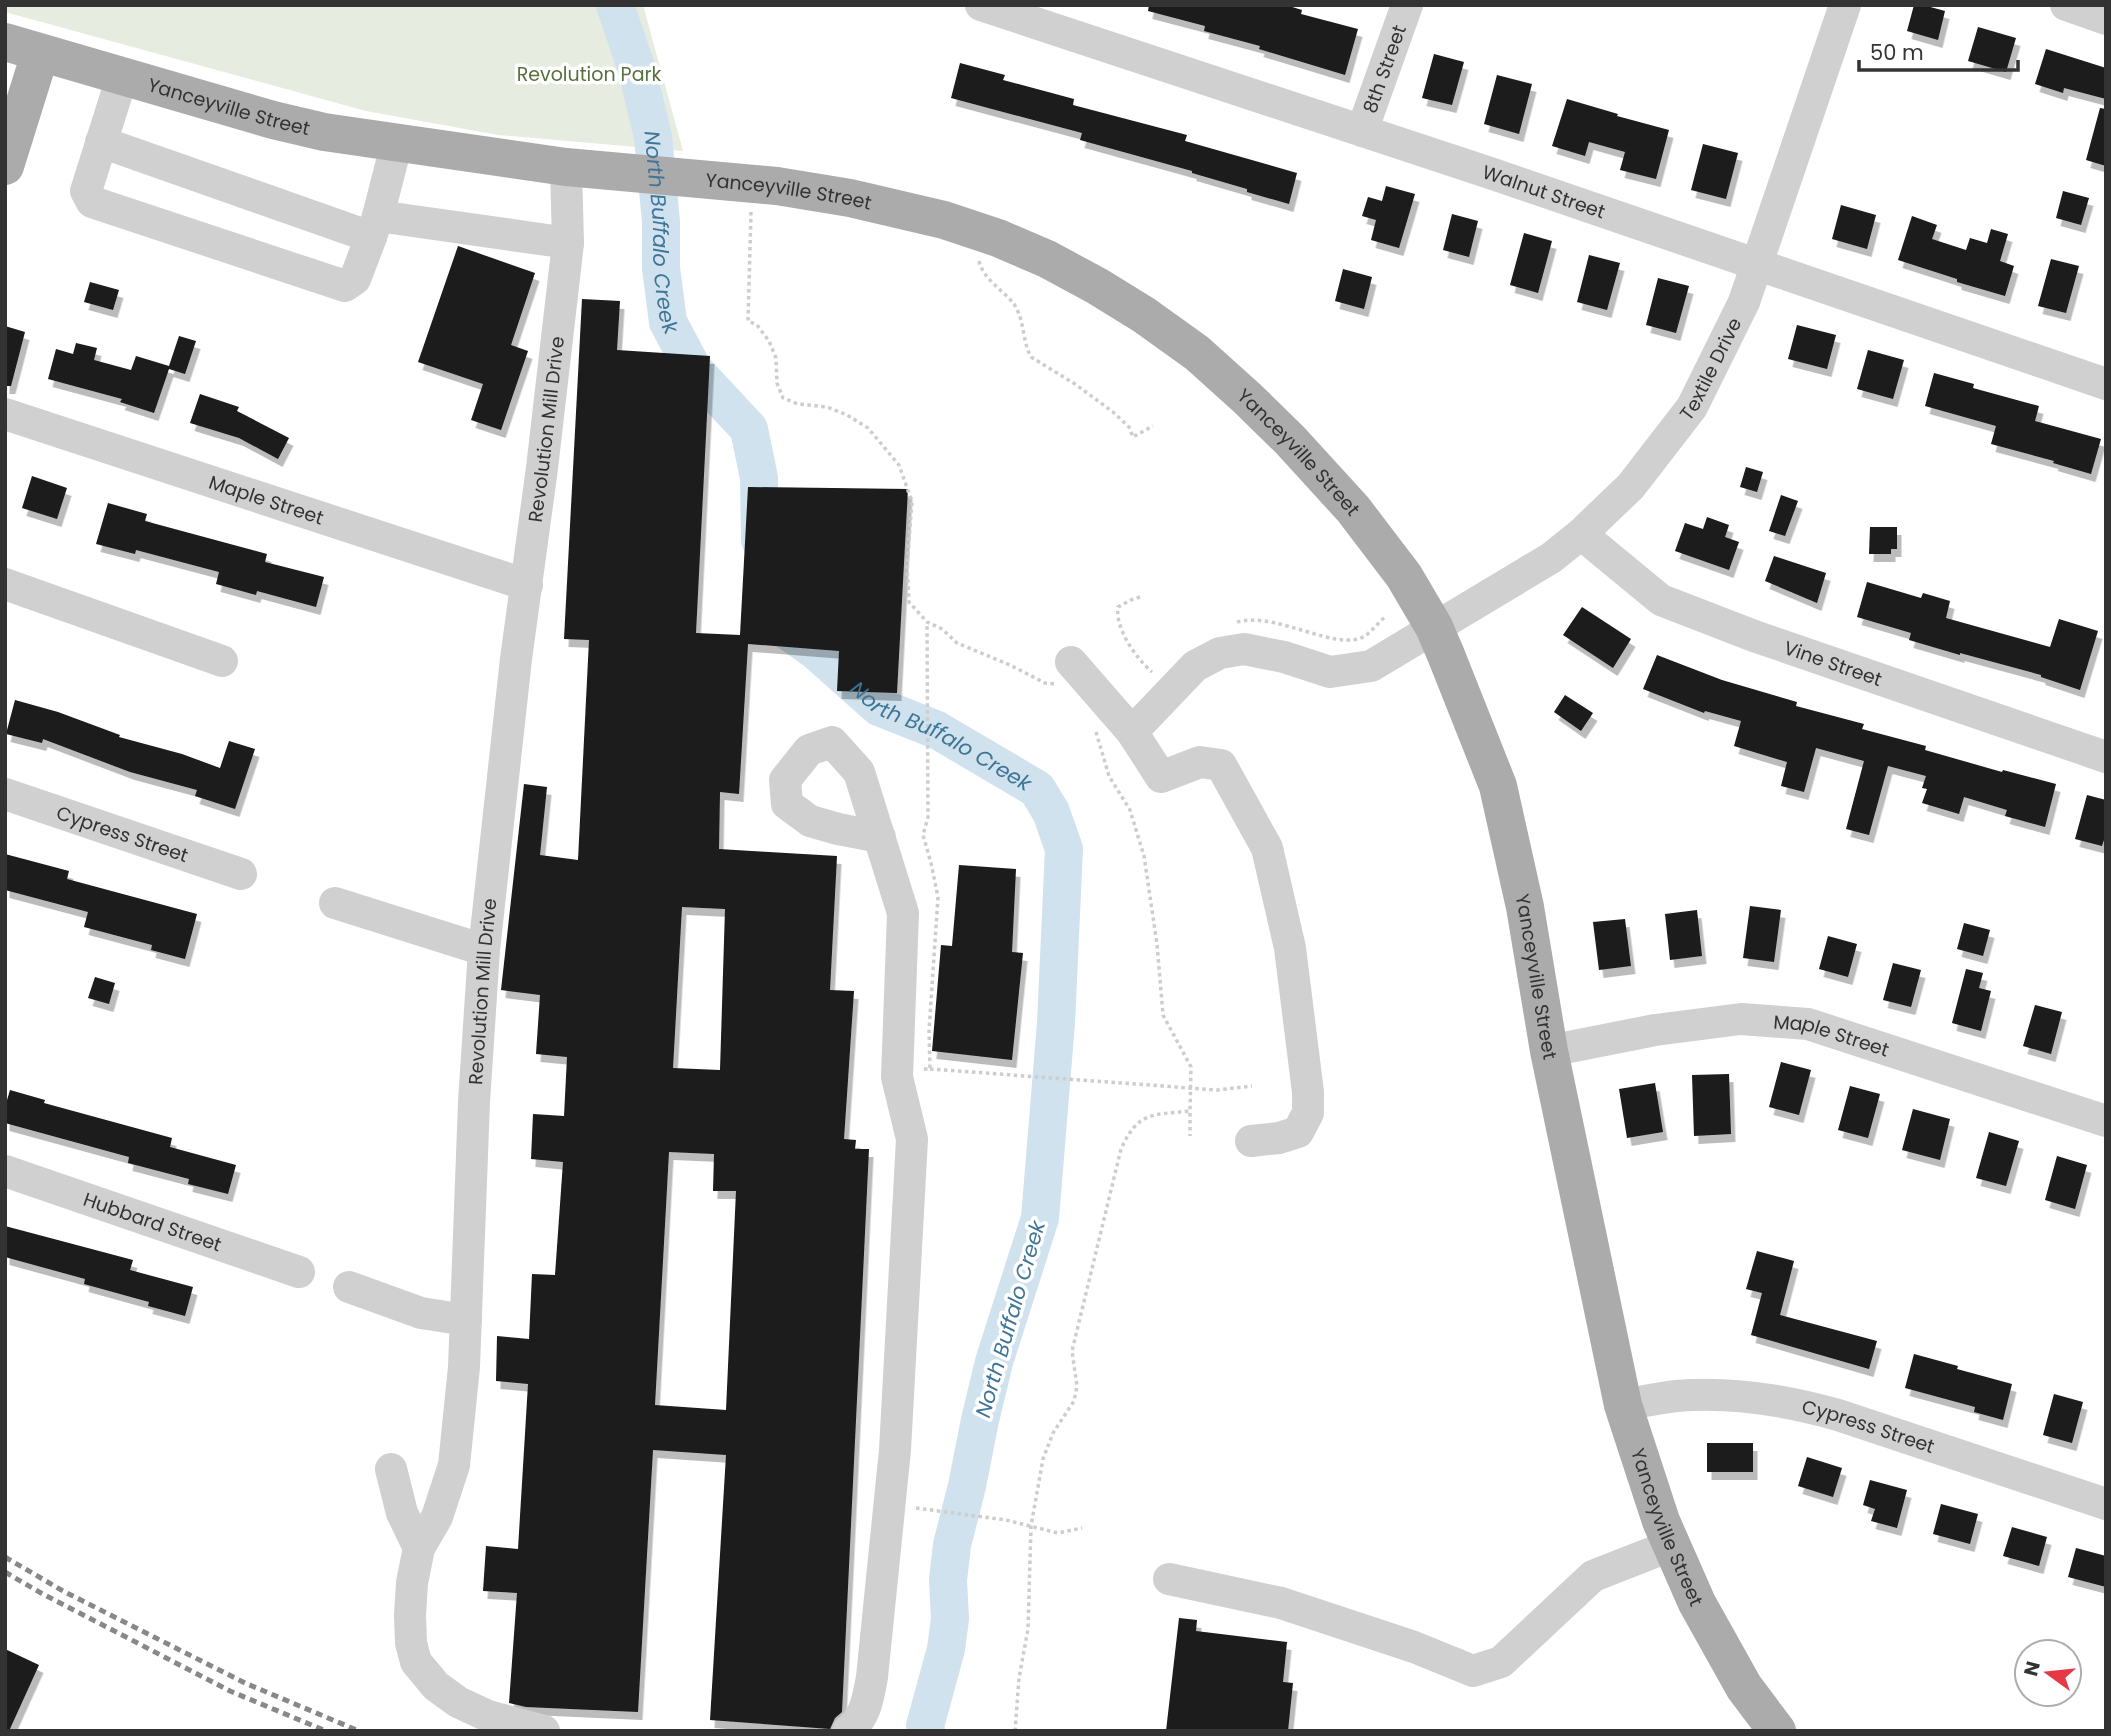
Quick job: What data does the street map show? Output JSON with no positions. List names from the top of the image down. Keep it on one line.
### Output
{"streets":{"main road":["Yanceyville Street"],"street":["8th Street","Walnut Street","Textile Drive","Revolution Mill Drive","Maple Street","Vine Street","Cypress Street","Hubbard Street"]},"crossings":[["8th Street","Walnut Street"],["Yanceyville Street","Textile Drive"],["Yanceyville Street","Revolution Mill Drive"],["Yanceyville Street","Maple Street"],["Yanceyville Street","Cypress Street"],["Walnut Street","Textile Drive"],["Textile Drive","Vine Street"],["Revolution Mill Drive","Maple Street"]],"water":["North Buffalo Creek"],"parks":["Revolution Park"],"scale_bar":"50 m","north":"left"}
